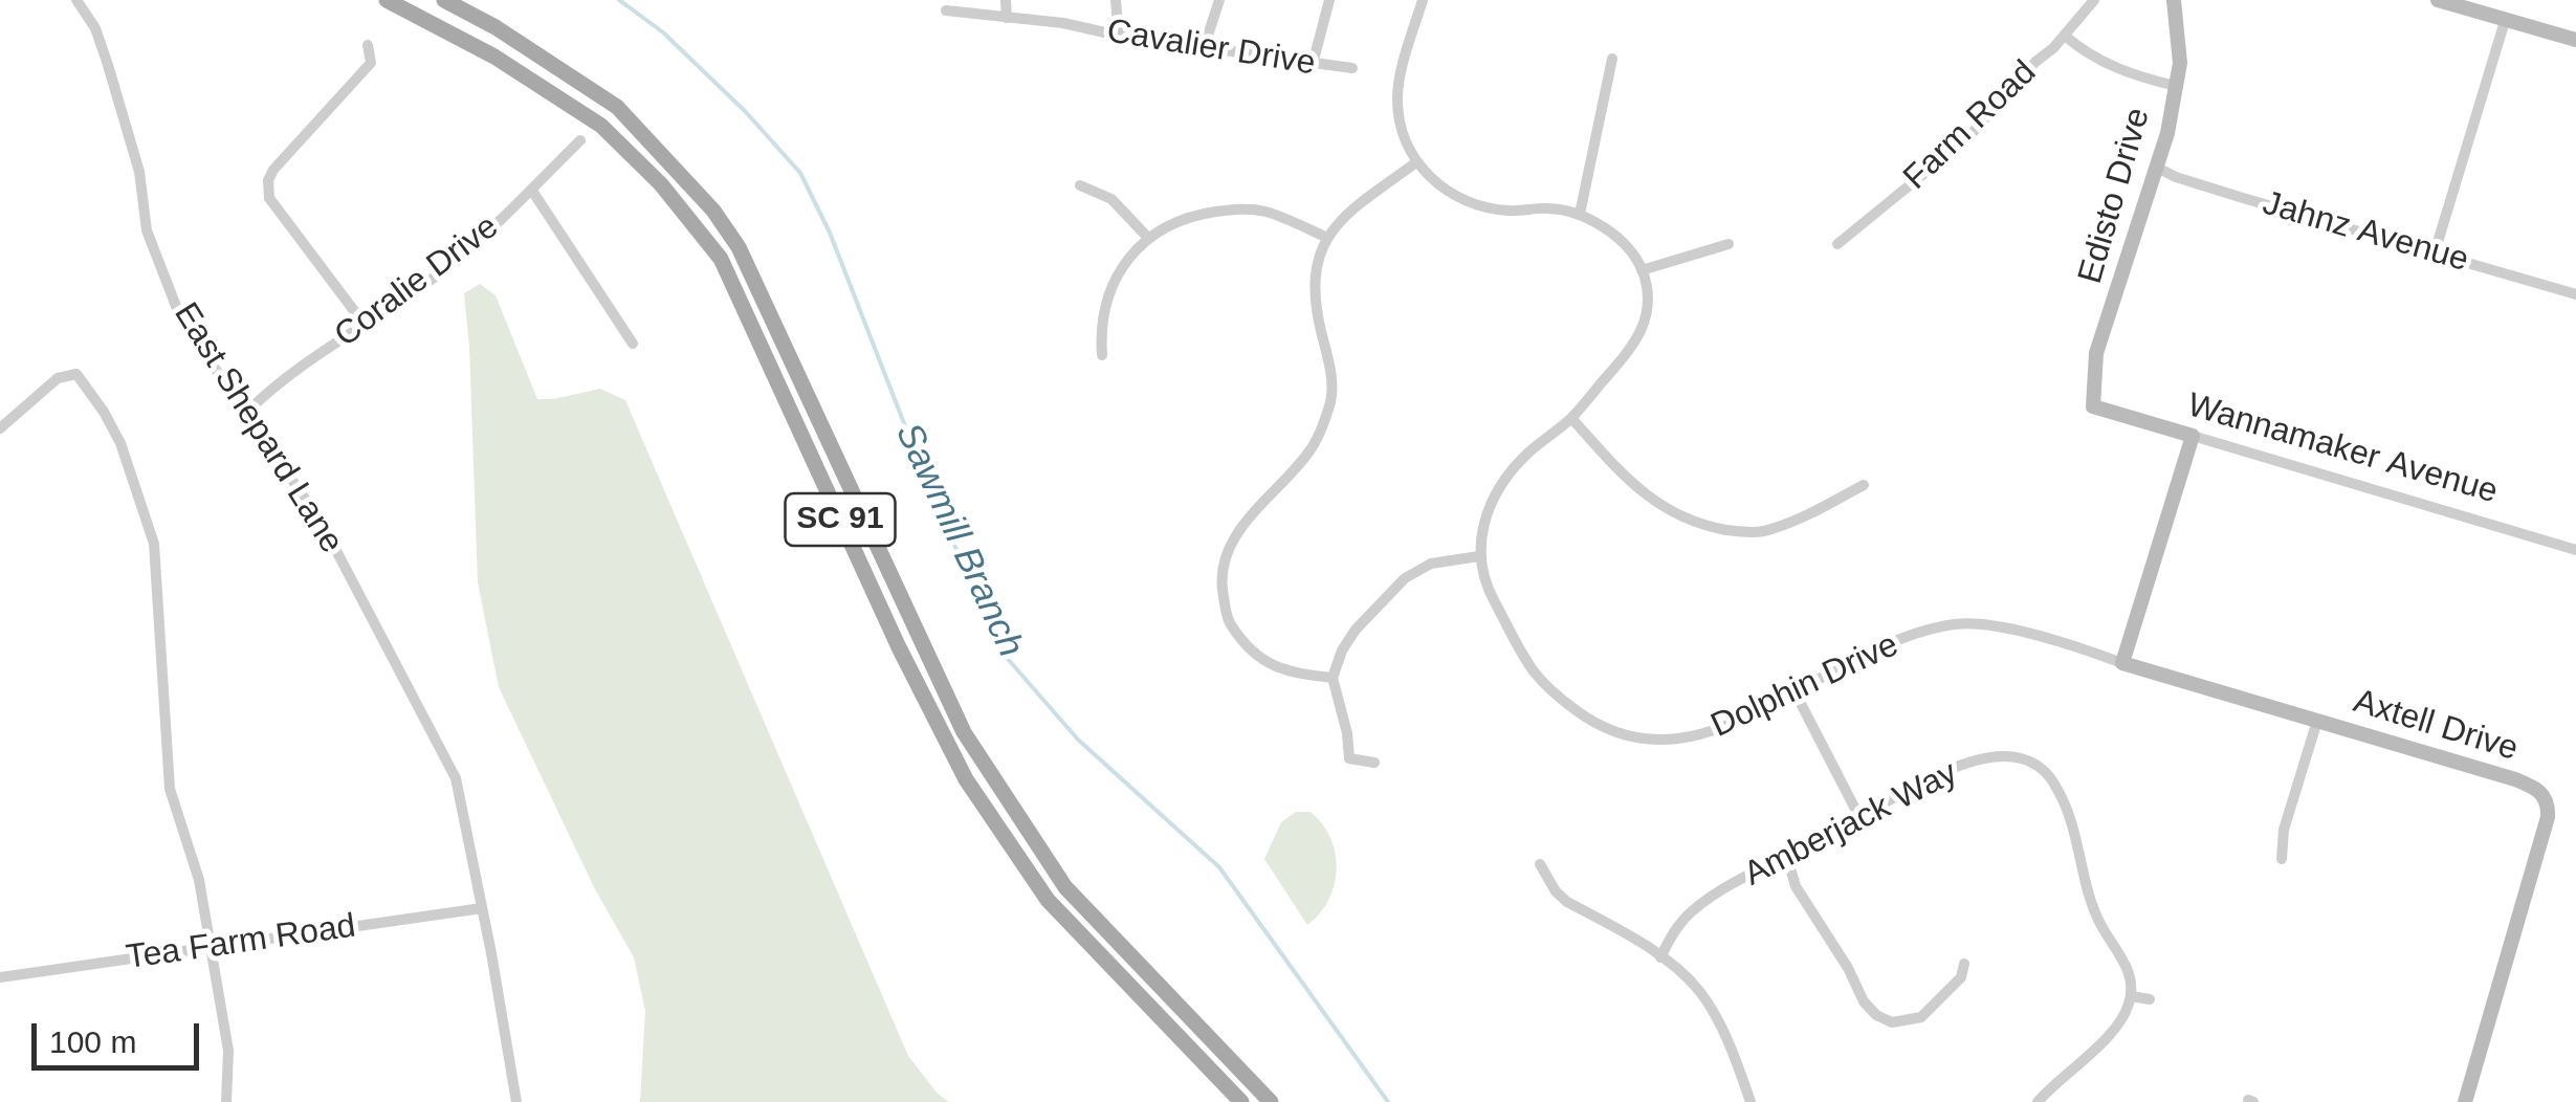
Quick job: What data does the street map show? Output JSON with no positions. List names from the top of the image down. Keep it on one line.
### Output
{"streets":{"main road":["SC 91"],"street":["Cavalier Drive","Farm Road","Edisto Drive","Jahnz Avenue","Coralie Drive","East Shepard Lane","Wannamaker Avenue","Dolphin Drive","Axtell Drive","Amberjack Way","Tea Farm Road"]},"crossings":[["Edisto Drive","Jahnz Avenue"],["Edisto Drive","Wannamaker Avenue"],["Coralie Drive","East Shepard Lane"],["East Shepard Lane","Tea Farm Road"],["Dolphin Drive","Axtell Drive"]],"water":["Sawmill Branch"],"scale_bar":"100 m"}
